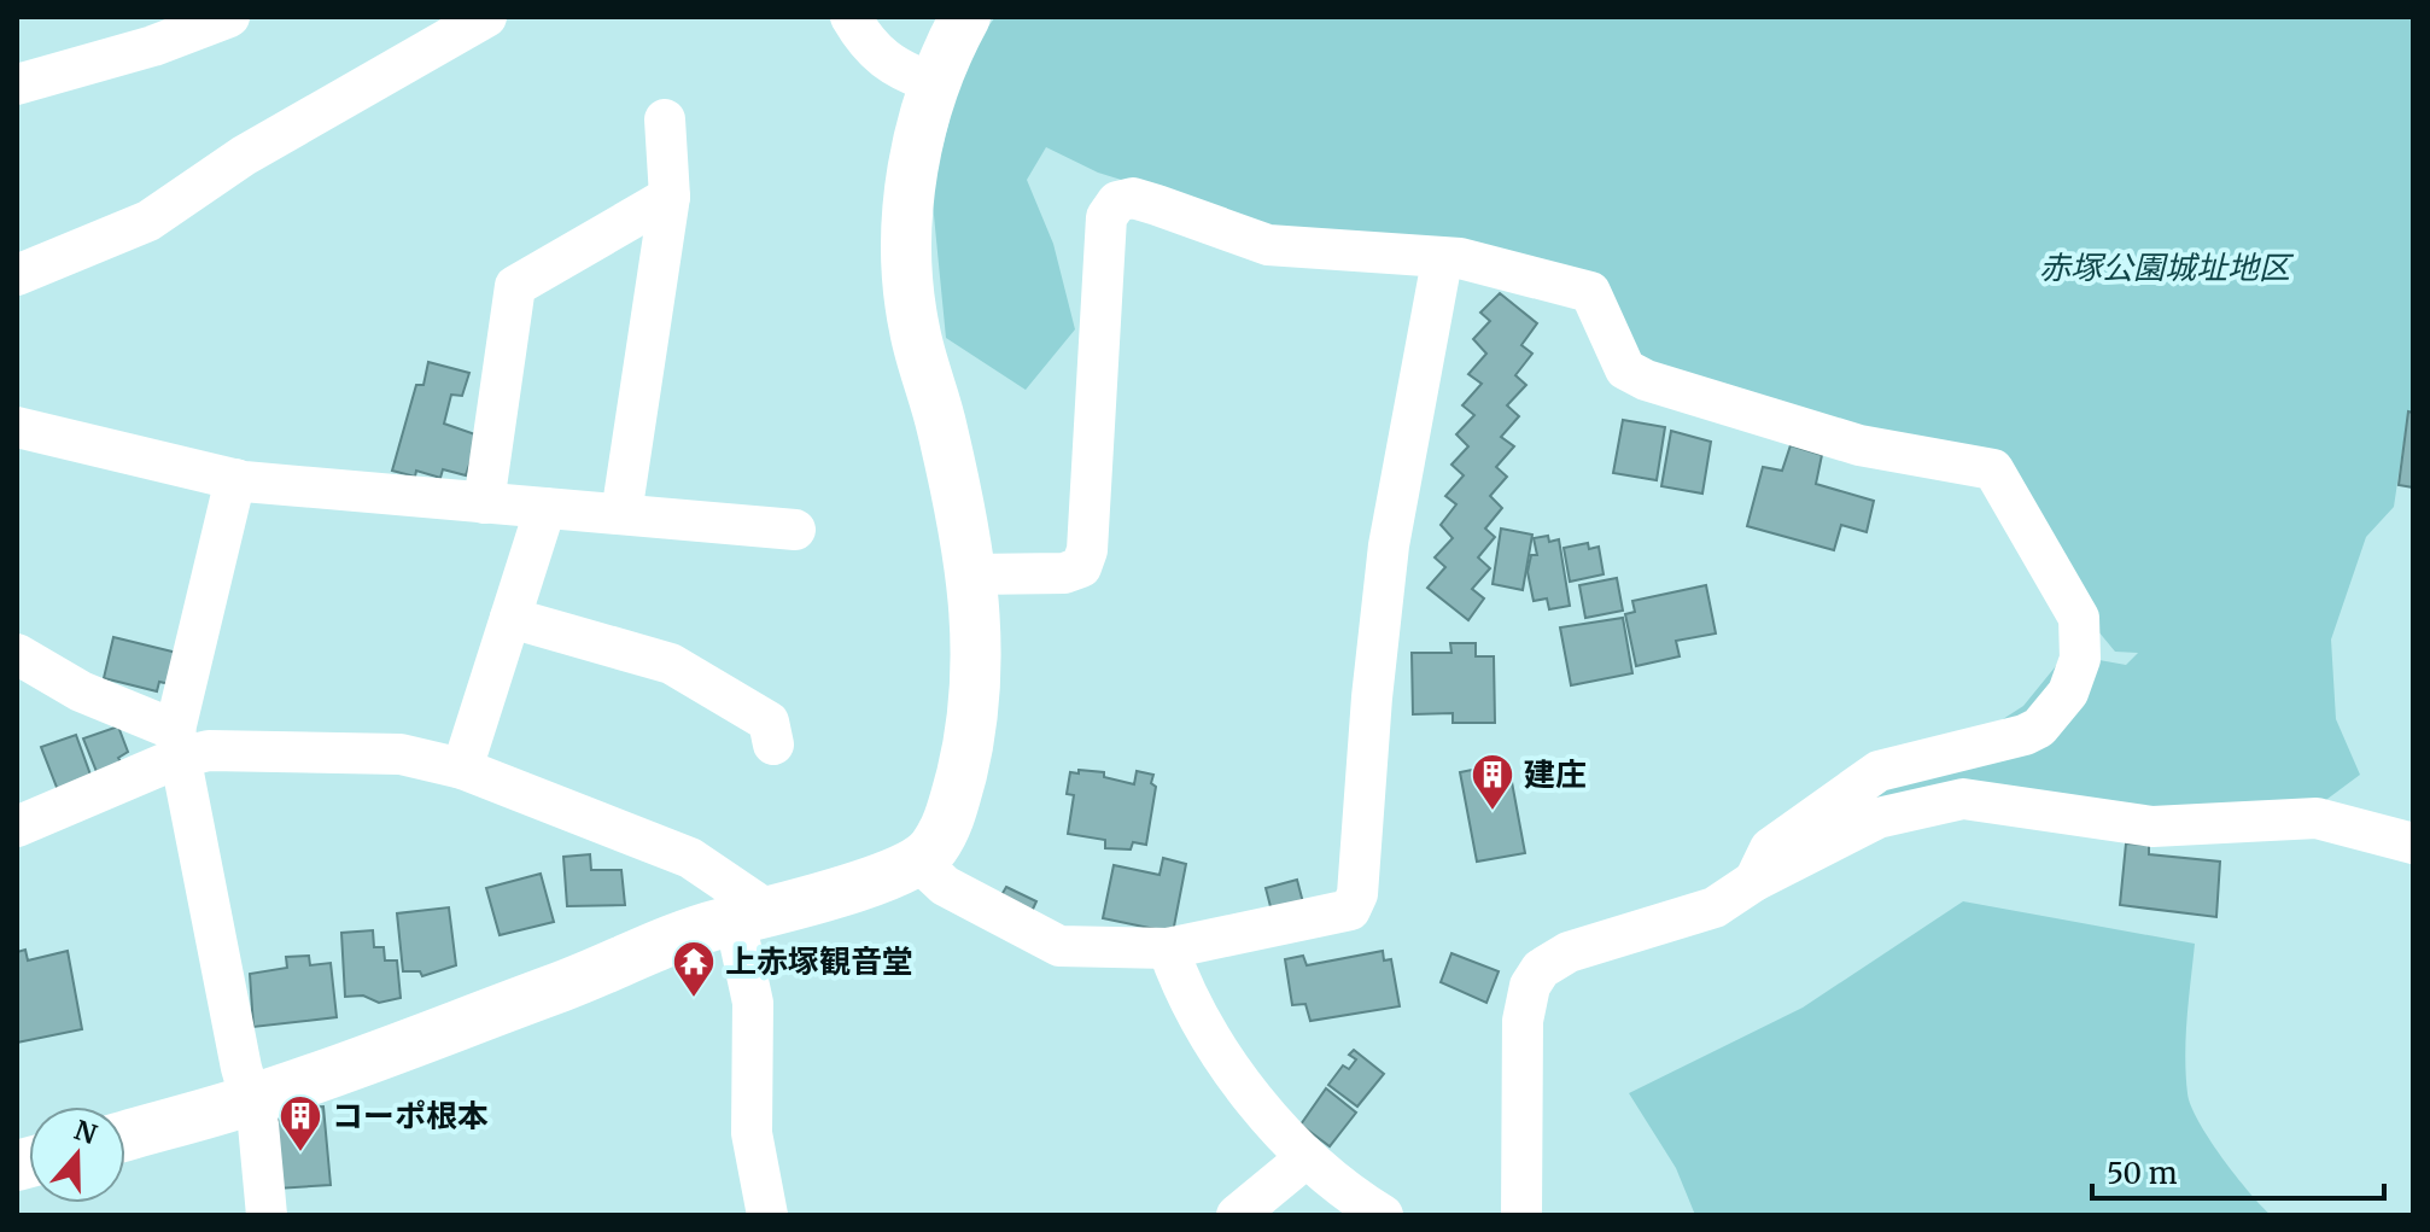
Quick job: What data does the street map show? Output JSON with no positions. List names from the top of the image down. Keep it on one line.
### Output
{"parks":["赤塚公園城址地区"],"places":{"building":["建庄","コーポ根本"],"temple":["上赤塚観音堂"]},"scale_bar":"50 m","north":"top"}
